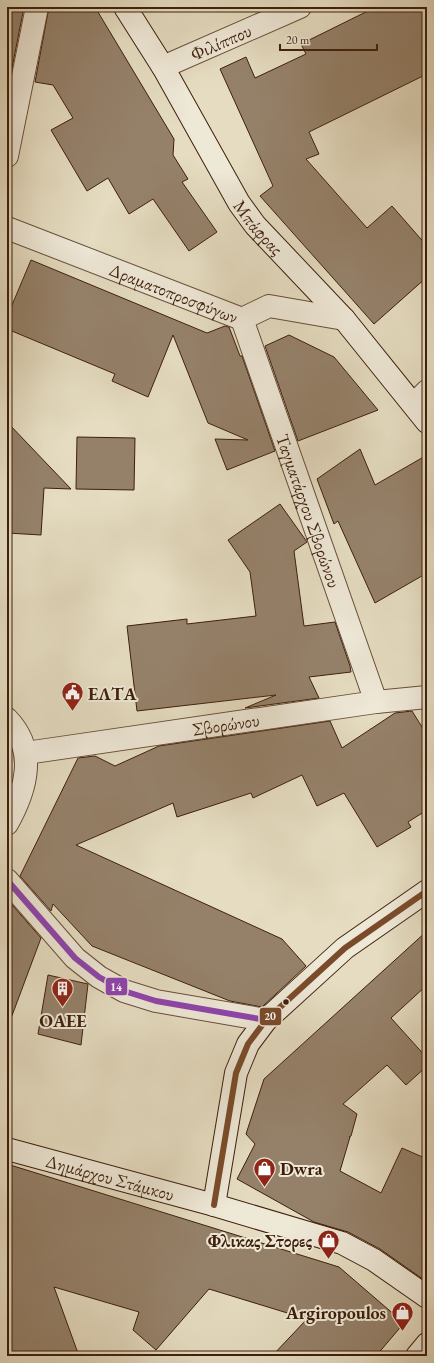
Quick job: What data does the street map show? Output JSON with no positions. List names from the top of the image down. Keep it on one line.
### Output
{"streets":{"street":["Φιλίππου","Μπάφρας","Δραματοπροσφύγων","Ταγματάρχου Σβορώνου","Σβορώνου","Δημάρχου Στάμκου"]},"crossings":[["Φιλίππου","Μπάφρας"],["Μπάφρας","Δραματοπροσφύγων"],["Δραματοπροσφύγων","Ταγματάρχου Σβορώνου"],["Ταγματάρχου Σβορώνου","Σβορώνου"]],"places":{"public building":["ΕΛΤΑ"],"building":["ΟΑΕΕ"],"shop":["Dwra","Φλικας Στορες","Argiropoulos"]},"lines":["transit line 14","transit line 20"],"scale_bar":"20 m"}
